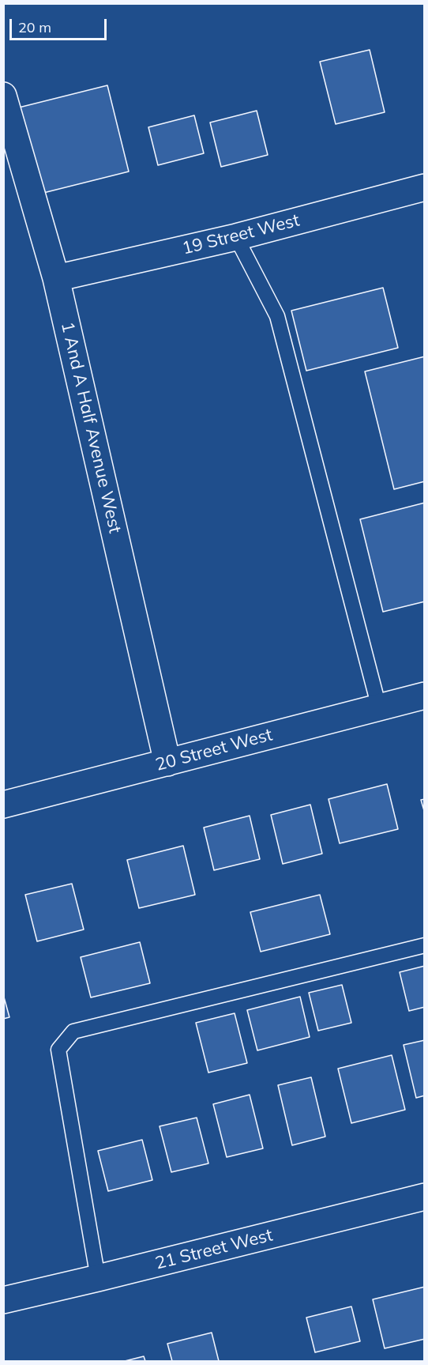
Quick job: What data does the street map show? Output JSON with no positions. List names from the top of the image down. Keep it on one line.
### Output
{"streets":{"street":["19 Street West","1 And A Half Avenue West","20 Street West","21 Street West"]},"crossings":[["19 Street West","1 And A Half Avenue West"],["1 And A Half Avenue West","20 Street West"]],"scale_bar":"20 m"}
